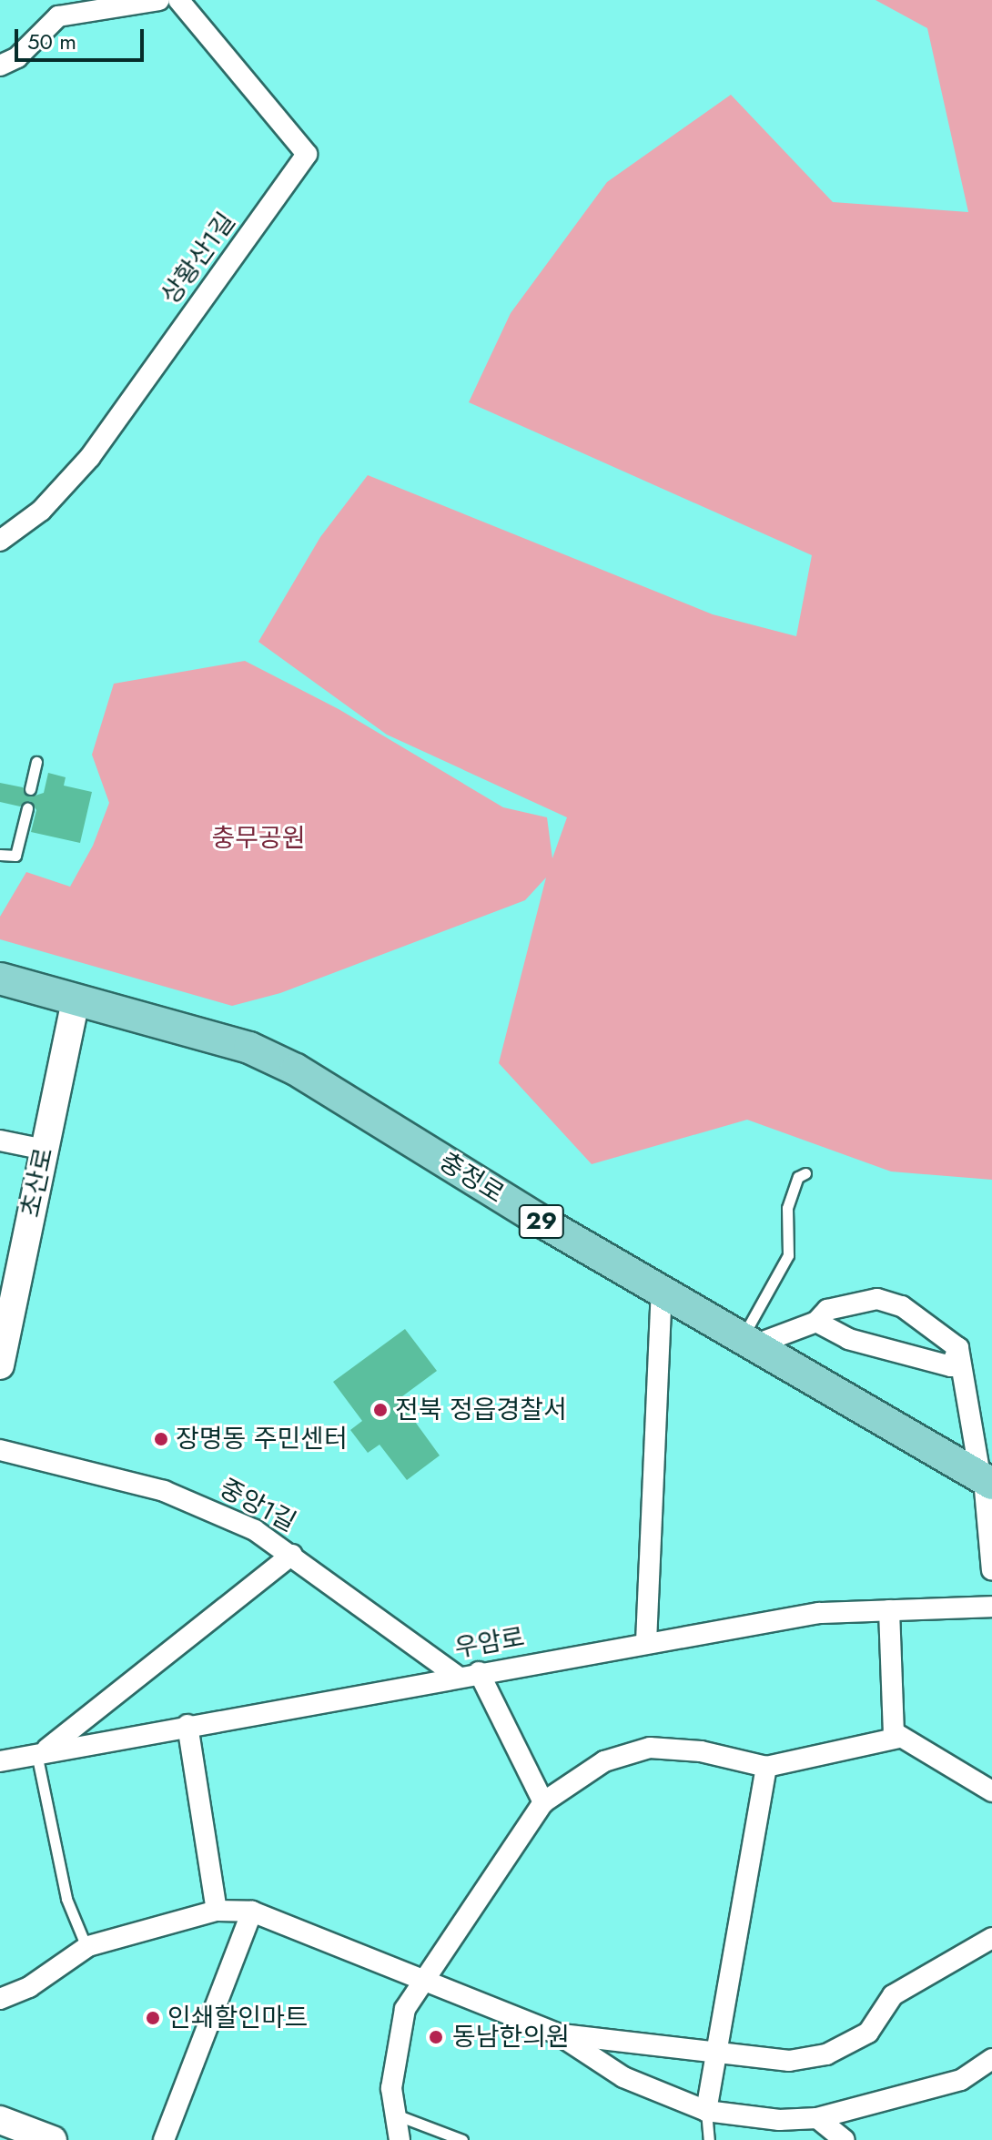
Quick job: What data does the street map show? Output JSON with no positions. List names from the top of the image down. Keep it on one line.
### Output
{"streets":{"main road":["충정로","29"],"street":["상황산1길","초산로","중앙1길","우암로"]},"crossings":[["충정로","초산로"],["중앙1길","우암로"]],"parks":["충무공원"],"places":["전북 정읍경찰서","장명동 주민센터","인쇄할인마트","동남한의원"],"scale_bar":"50 m"}
